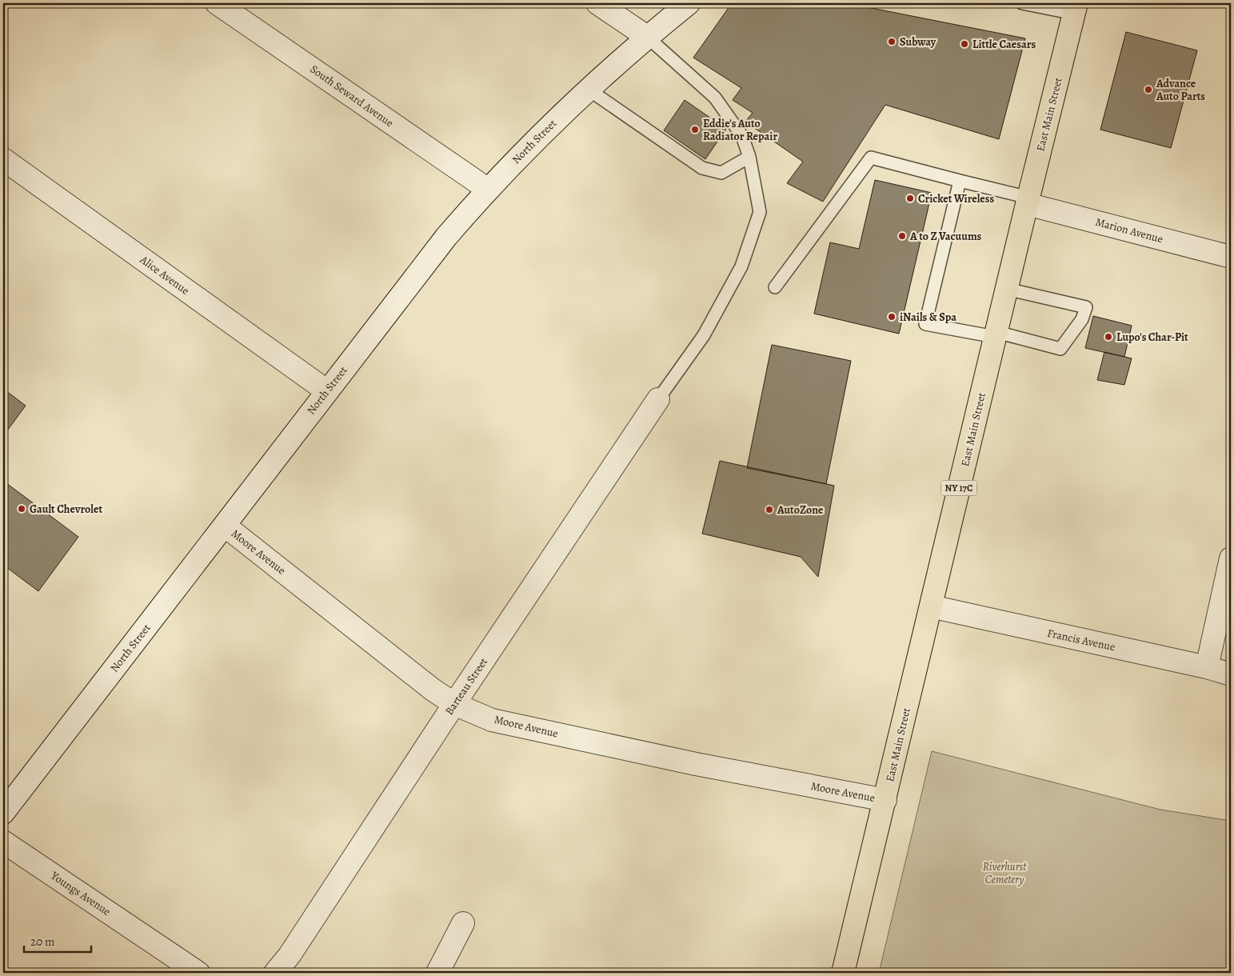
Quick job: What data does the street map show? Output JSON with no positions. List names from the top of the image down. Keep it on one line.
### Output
{"streets":{"main road":["East Main Street","NY 17C"],"street":["South Seward Avenue","North Street","Marion Avenue","Alice Avenue","Moore Avenue","Francis Avenue","Barteau Street","Youngs Avenue"]},"crossings":[["South Seward Avenue","North Street"],["East Main Street","Marion Avenue"],["East Main Street","Moore Avenue"],["East Main Street","Francis Avenue"],["North Street","Alice Avenue"],["North Street","Moore Avenue"],["Moore Avenue","Barteau Street"]],"parks":["Riverhurst Cemetery"],"places":["Subway","Little Caesars","Advance Auto Parts","Eddie's Auto Radiator Repair","Cricket Wireless","A to Z Vacuums","iNails & Spa","Lupo's Char-Pit","Gault Chevrolet","AutoZone"],"scale_bar":"20 m"}
